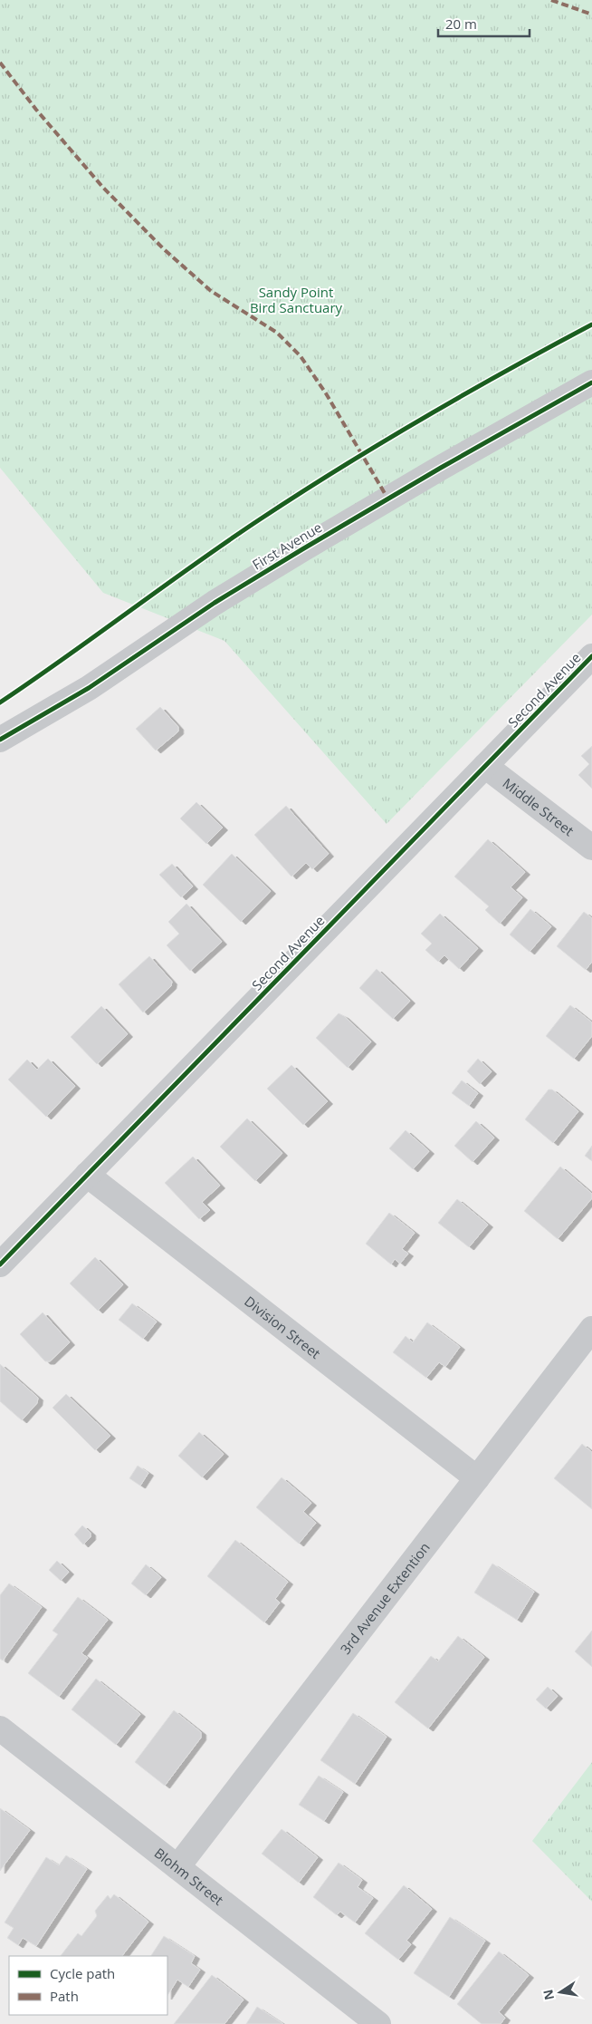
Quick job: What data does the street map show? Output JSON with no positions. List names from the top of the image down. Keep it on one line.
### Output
{"streets":{"street":["First Avenue","Second Avenue","Middle Street","Division Street","3rd Avenue Extention","Blohm Street"]},"crossings":[["Second Avenue","Middle Street"],["Second Avenue","Division Street"],["Division Street","3rd Avenue Extention"],["3rd Avenue Extention","Blohm Street"]],"parks":["Sandy Point Bird Sanctuary"],"legend":["Cycle path","Path"],"scale_bar":"20 m","north":"left"}
